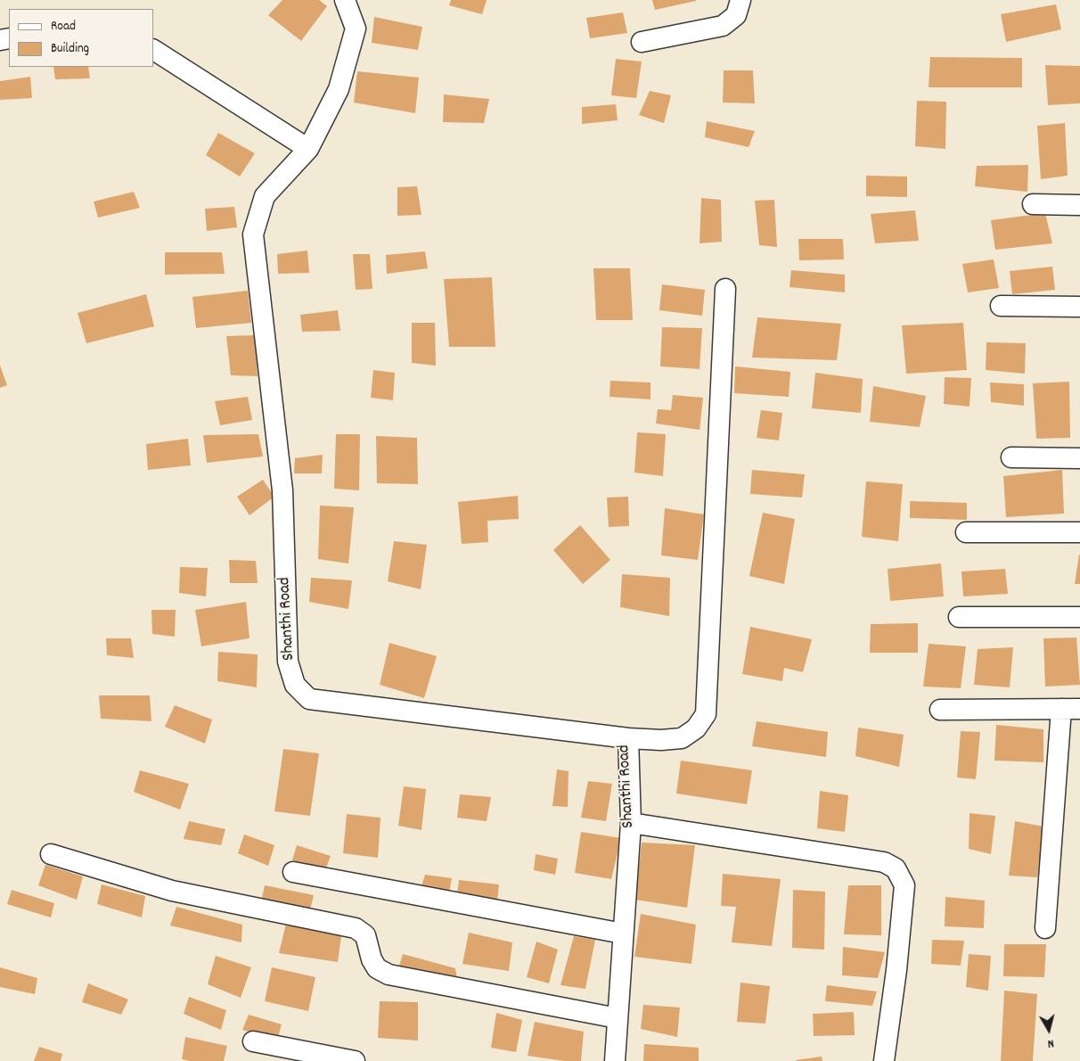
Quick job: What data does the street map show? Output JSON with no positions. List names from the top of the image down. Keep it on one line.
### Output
{"streets":{"street":["Shanthi Road"]},"legend":["Road","Building"],"north":"bottom"}
